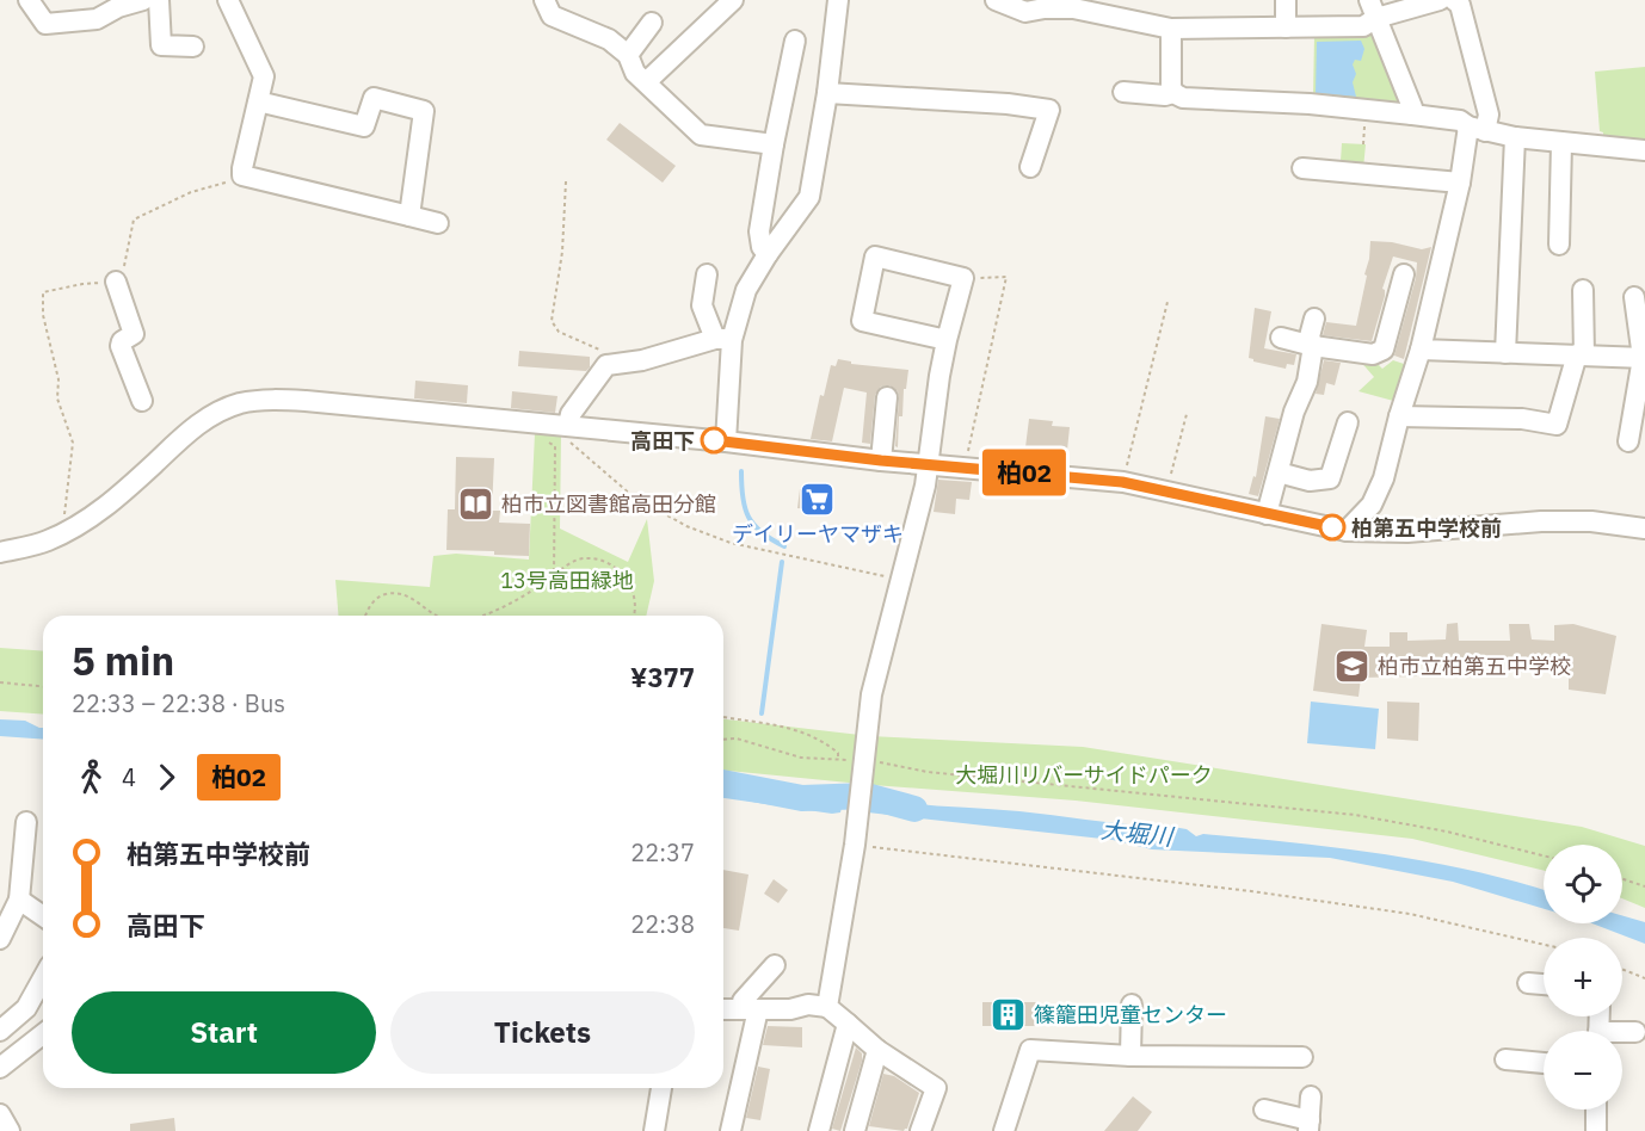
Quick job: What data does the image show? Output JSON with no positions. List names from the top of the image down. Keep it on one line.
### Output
{"water":["大堀川"],"parks":["13号高田緑地","大堀川リバーサイドパーク"],"places":{"other":["高田下","柏第五中学校前"],"supermarket":["デイリーヤマザキ"],"library":["柏市立図書館高田分館"],"school or university":["柏市立柏第五中学校"],"building":["篠籠田児童センター"]},"lines":["bus line 柏02"],"page":{"on_map":"柏02","heading":["5 min","22:33 – 22:38 · Bus","¥377"],"legs":["4","柏02"],"list":[{"name":"柏第五中学校前","value":"22:37"},{"name":"高田下","value":"22:38"}],"map_buttons":["+","−"],"buttons":["Start","Tickets"]}}
